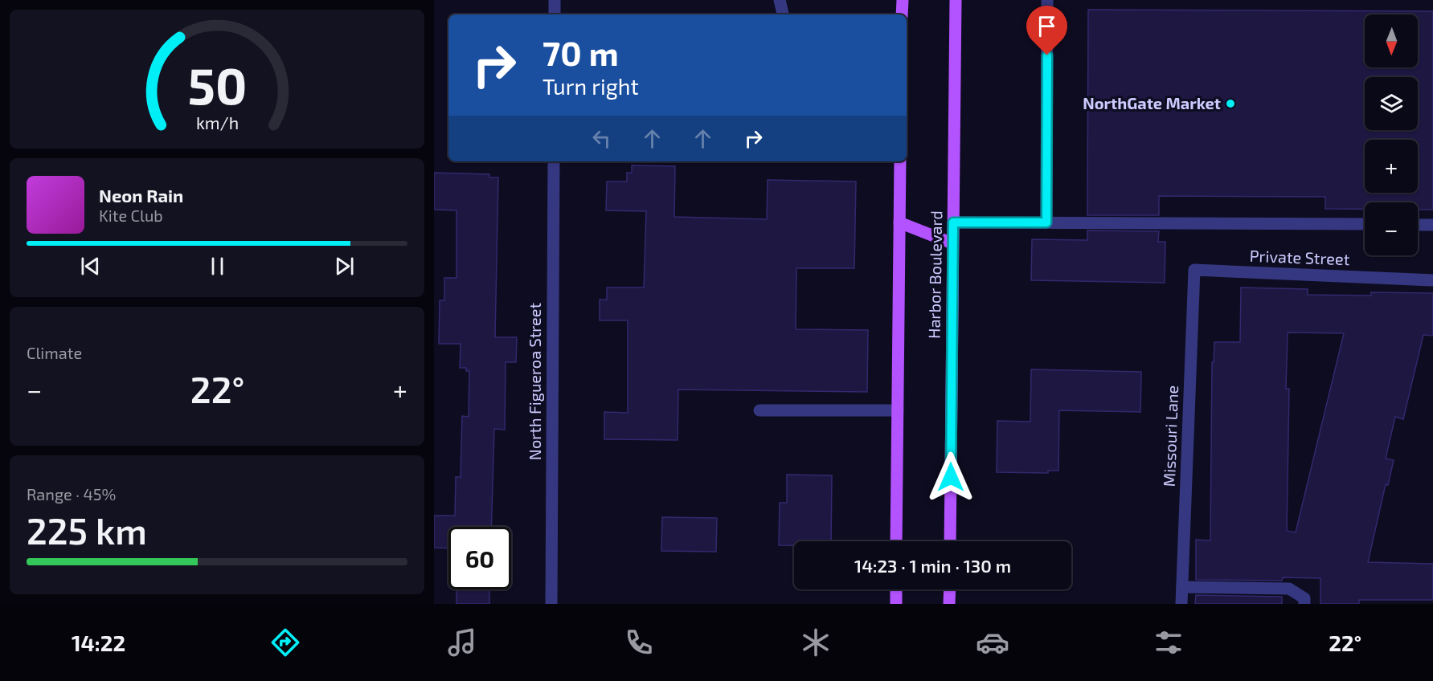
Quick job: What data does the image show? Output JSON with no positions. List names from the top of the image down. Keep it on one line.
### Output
{"streets":{"main road":["Harbor Boulevard"],"street":["Private Street","North Figueroa Street","Missouri Lane"]},"crossings":[["Private Street","Missouri Lane"]],"places":["NorthGate Market"],"north":"bottom","page":{"map_buttons":["+","−"],"turn":["70 m","Turn right"],"song":["Neon Rain","Kite Club"],"tile":["Climate",["Range · 45%","225 km"]],"heat":["−","22°","+"],"limit":"60","trip":"14:23 · 1 min · 130 m","tabs":["14:22","22°"],"gauge":["50","km/h"]}}
